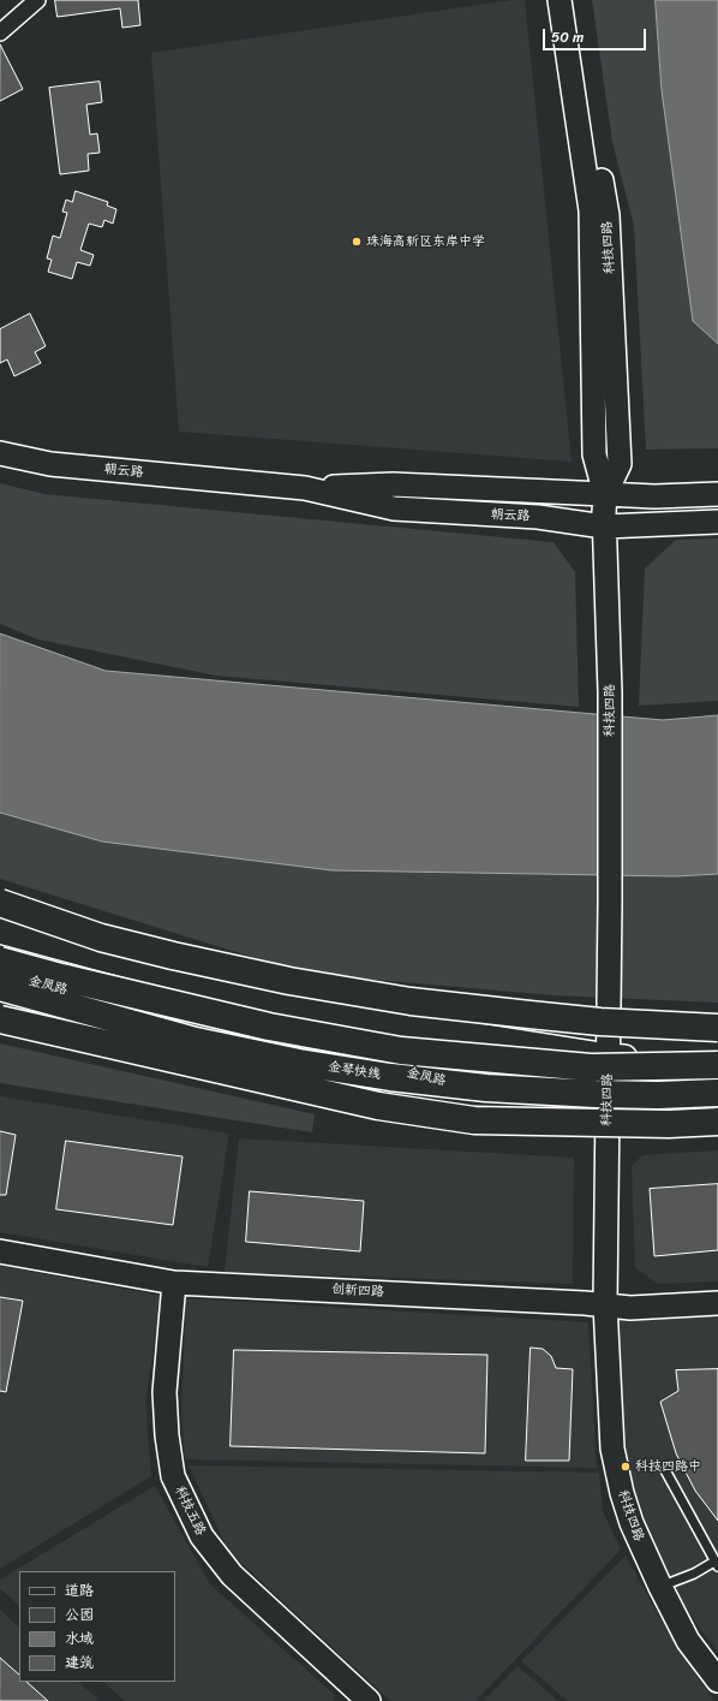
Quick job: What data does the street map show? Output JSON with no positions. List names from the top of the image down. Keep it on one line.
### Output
{"streets":{"highway":["金琴快线"],"main road":["金凤路"],"street":["科技四路","朝云路","创新四路","科技五路"]},"crossings":[["科技四路","朝云路"],["科技四路","金凤路"],["科技四路","创新四路"],["创新四路","科技五路"]],"places":["珠海高新区东岸中学","科技四路中"],"legend":["道路","公园","水域","建筑"],"scale_bar":"50 m"}
